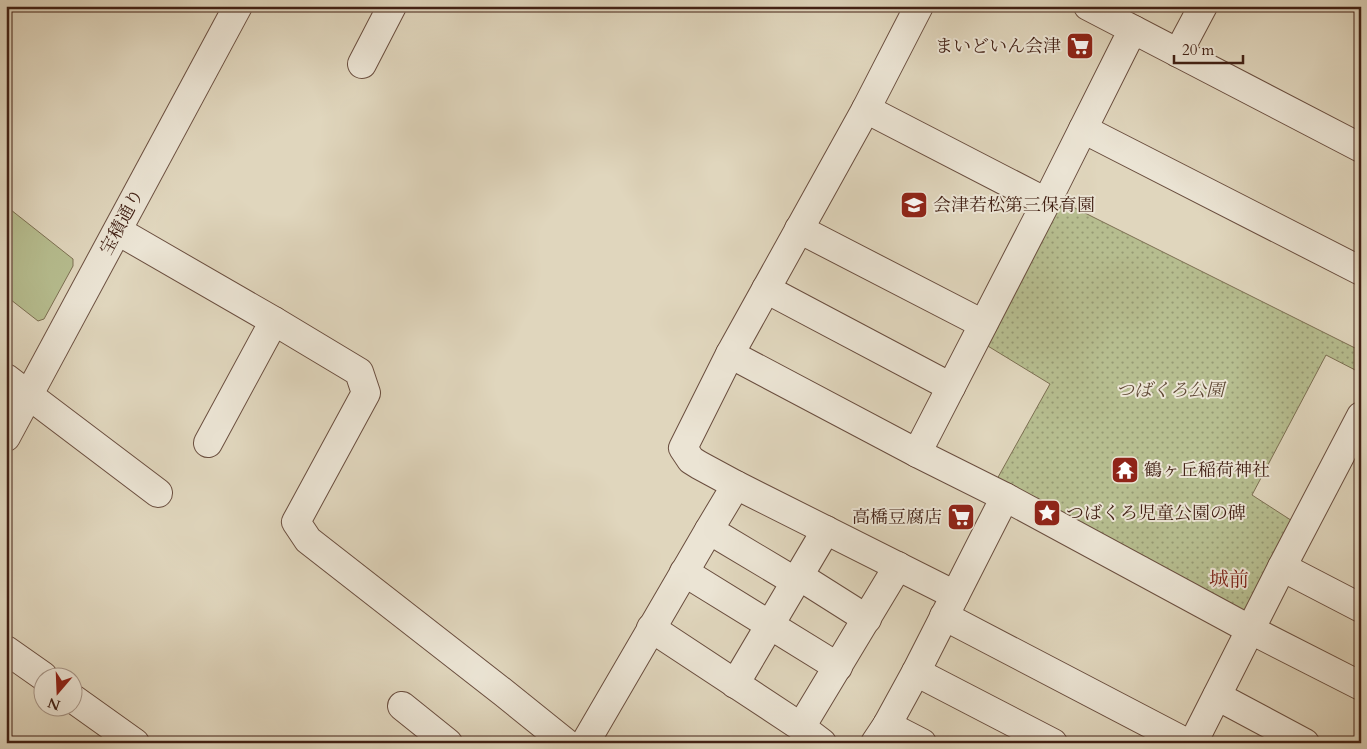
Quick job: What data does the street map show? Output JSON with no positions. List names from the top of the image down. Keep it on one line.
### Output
{"streets":{"street":["宝積通り"]},"districts":["城前"],"parks":["つばくろ公園"],"places":{"supermarket":["まいどいん会津","高橋豆腐店"],"school or university":["会津若松第三保育園"],"temple":["鶴ヶ丘稲荷神社"],"place":["つばくろ児童公園の碑"]},"scale_bar":"20 m","north":"bottom"}
